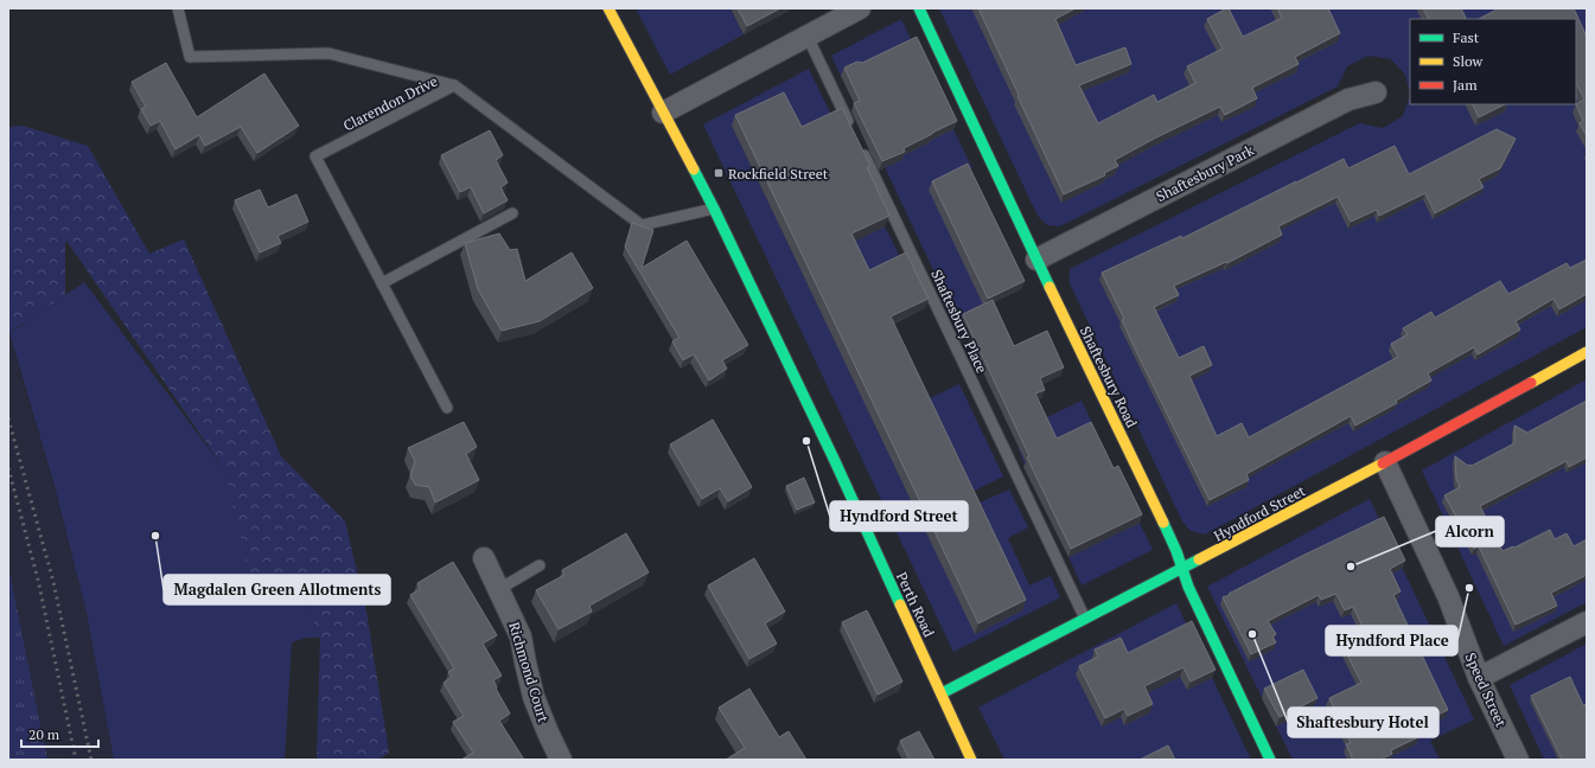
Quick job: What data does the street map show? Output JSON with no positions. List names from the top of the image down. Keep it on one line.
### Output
{"streets":{"street":["Shaftesbury Park","Shaftesbury Road","Hyndford Street","Perth Road","Richmond Court","Speed Street"],"lane":["Clarendon Drive","Shaftesbury Place"]},"crossings":[["Clarendon Drive","Perth Road"],["Shaftesbury Park","Shaftesbury Road"],["Shaftesbury Place","Hyndford Street"],["Shaftesbury Road","Hyndford Street"],["Hyndford Street","Perth Road"],["Hyndford Street","Speed Street"]],"places":{"transit":["Rockfield Street"],"other":["Hyndford Street","Magdalen Green Allotments","Alcorn","Hyndford Place","Shaftesbury Hotel"]},"legend":["Fast","Slow","Jam"],"scale_bar":"20 m"}
